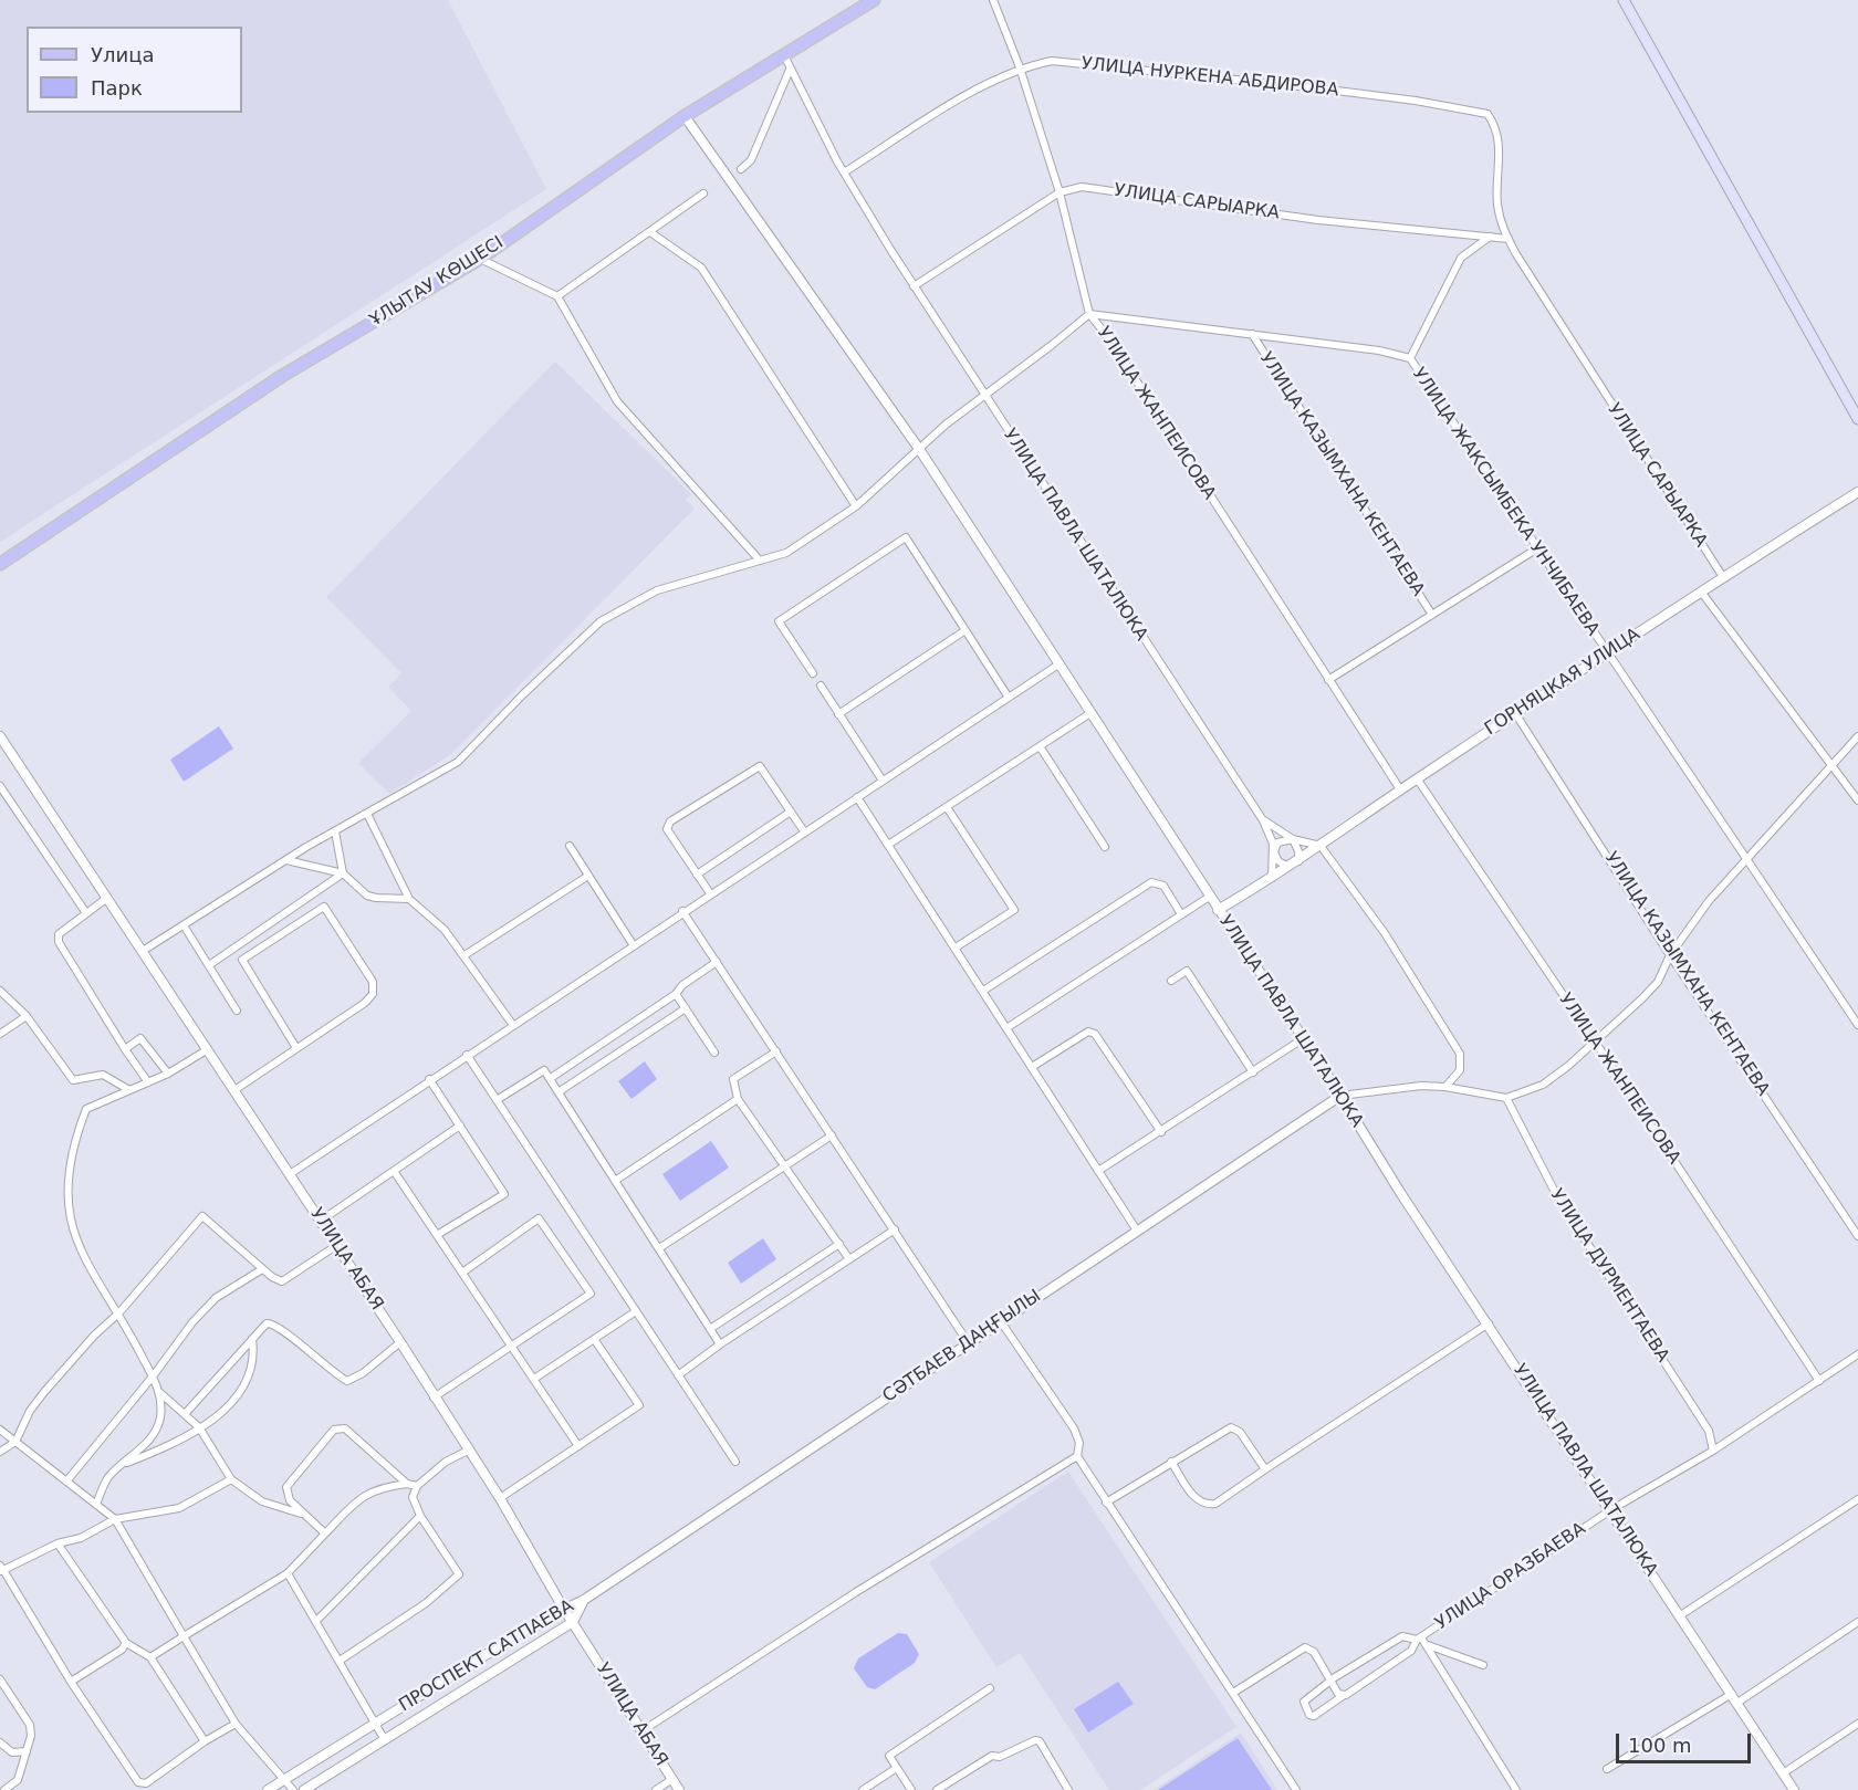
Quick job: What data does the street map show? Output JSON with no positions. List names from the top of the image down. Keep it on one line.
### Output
{"streets":{"main road":["ҰЛЫТАУ КӨШЕСІ"],"street":["УЛИЦА НУРКЕНА АБДИРОВА","УЛИЦА САРЫАРКА","УЛИЦА ЖАНПЕИСОВА","УЛИЦА КАЗЫМХАНА КЕНТАЕВА","УЛИЦА ЖАКСЫМБЕКА УНЧИБАЕВА","УЛИЦА ПАВЛА ШАТАЛЮКА","ГОРНЯЦКАЯ УЛИЦА","УЛИЦА АБАЯ","УЛИЦА ДУРМЕНТАЕВА","СӘТБАЕВ ДАҢҒЫЛЫ","УЛИЦА ОРАЗБАЕВА","ПРОСПЕКТ САТПАЕВА"]},"crossings":[["УЛИЦА НУРКЕНА АБДИРОВА","УЛИЦА САРЫАРКА"],["УЛИЦА НУРКЕНА АБДИРОВА","УЛИЦА ЖАНПЕИСОВА"],["УЛИЦА НУРКЕНА АБДИРОВА","УЛИЦА ПАВЛА ШАТАЛЮКА"],["УЛИЦА САРЫАРКА","УЛИЦА ЖАНПЕИСОВА"],["УЛИЦА САРЫАРКА","УЛИЦА ПАВЛА ШАТАЛЮКА"],["УЛИЦА САРЫАРКА","ГОРНЯЦКАЯ УЛИЦА"],["ҰЛЫТАУ КӨШЕСІ","УЛИЦА ПАВЛА ШАТАЛЮКА"],["УЛИЦА ЖАНПЕИСОВА","УЛИЦА ЖАКСЫМБЕКА УНЧИБАЕВА"],["УЛИЦА ЖАНПЕИСОВА","ГОРНЯЦКАЯ УЛИЦА"],["УЛИЦА ЖАНПЕИСОВА","УЛИЦА ОРАЗБАЕВА"],["УЛИЦА КАЗЫМХАНА КЕНТАЕВА","УЛИЦА ЖАКСЫМБЕКА УНЧИБАЕВА"],["УЛИЦА КАЗЫМХАНА КЕНТАЕВА","ГОРНЯЦКАЯ УЛИЦА"],["УЛИЦА ЖАКСЫМБЕКА УНЧИБАЕВА","ГОРНЯЦКАЯ УЛИЦА"],["УЛИЦА ПАВЛА ШАТАЛЮКА","ГОРНЯЦКАЯ УЛИЦА"],["УЛИЦА ПАВЛА ШАТАЛЮКА","СӘТБАЕВ ДАҢҒЫЛЫ"],["УЛИЦА ПАВЛА ШАТАЛЮКА","УЛИЦА ОРАЗБАЕВА"],["УЛИЦА АБАЯ","ПРОСПЕКТ САТПАЕВА"],["УЛИЦА ДУРМЕНТАЕВА","УЛИЦА ОРАЗБАЕВА"],["СӘТБАЕВ ДАҢҒЫЛЫ","ПРОСПЕКТ САТПАЕВА"]],"legend":["Улица","Парк"],"scale_bar":"100 m"}
